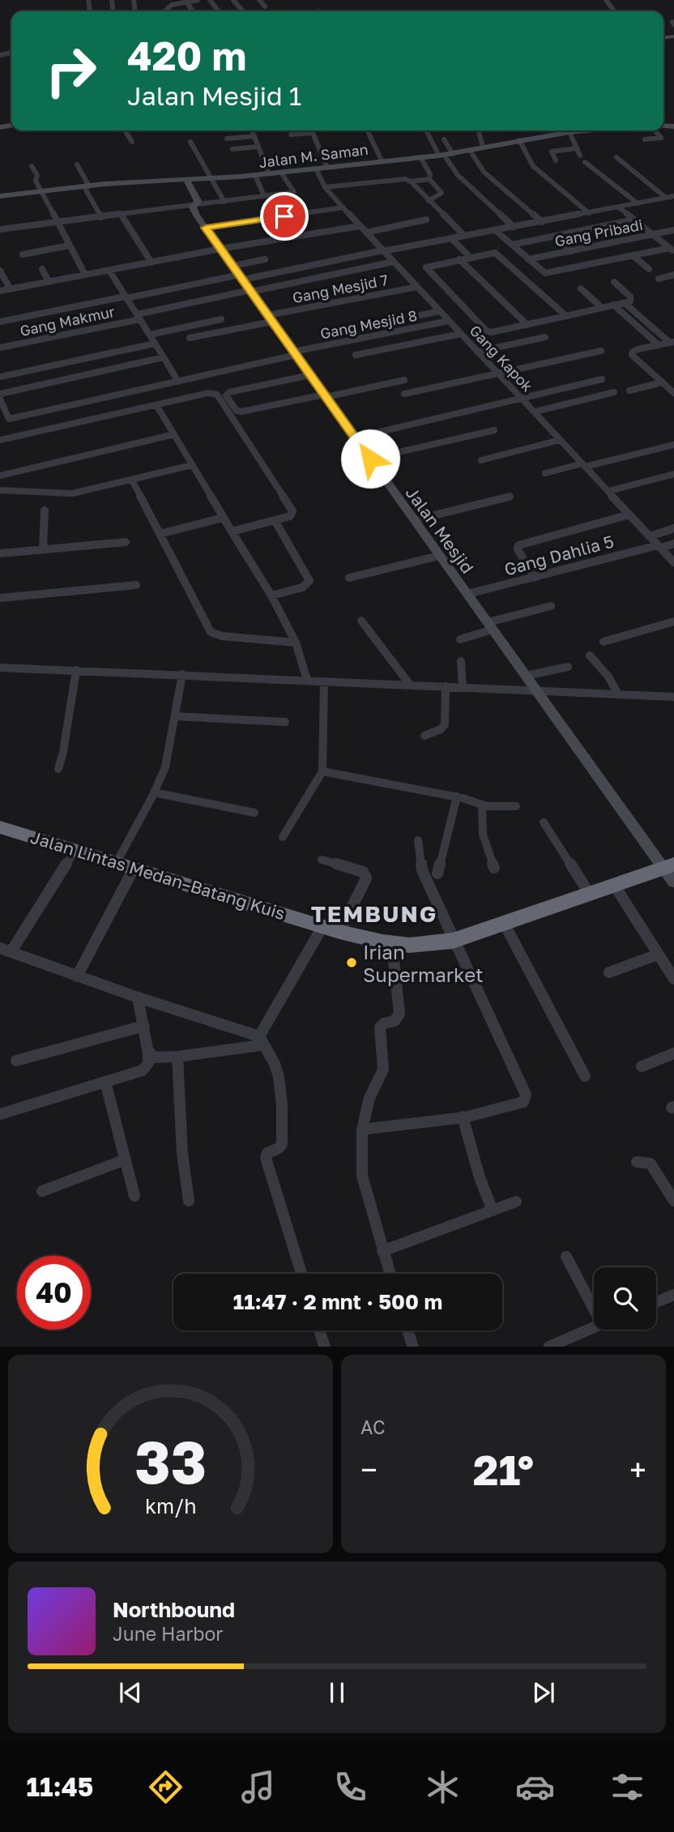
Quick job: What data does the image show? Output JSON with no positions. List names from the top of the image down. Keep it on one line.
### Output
{"streets":{"highway":["Jalan Lintas Medan–Batang Kuis"],"street":["Jalan M. Saman","Gang Pribadi","Gang Mesjid 7","Gang Makmur","Gang Mesjid 8","Gang Kapok","Jalan Mesjid","Gang Dahlia 5"]},"crossings":[["Jalan M. Saman","Gang Kapok"],["Jalan M. Saman","Jalan Mesjid"],["Gang Mesjid 7","Gang Kapok"],["Gang Mesjid 7","Jalan Mesjid"],["Gang Makmur","Gang Kapok"],["Gang Makmur","Jalan Mesjid"],["Gang Mesjid 8","Gang Kapok"],["Gang Mesjid 8","Jalan Mesjid"],["Gang Kapok","Gang Dahlia 5"],["Jalan Mesjid","Gang Dahlia 5"],["Jalan Mesjid","Jalan Lintas Medan–Batang Kuis"]],"districts":["TEMBUNG"],"places":["Irian Supermarket"],"page":{"turn":["420 m","Jalan Mesjid 1"],"limit":"40","trip":"11:47 · 2 mnt · 500 m","tile":"AC","heat":["−","21°","+"],"song":["Northbound","June Harbor"],"tabs":"11:45","gauge":["33","km/h"]}}
